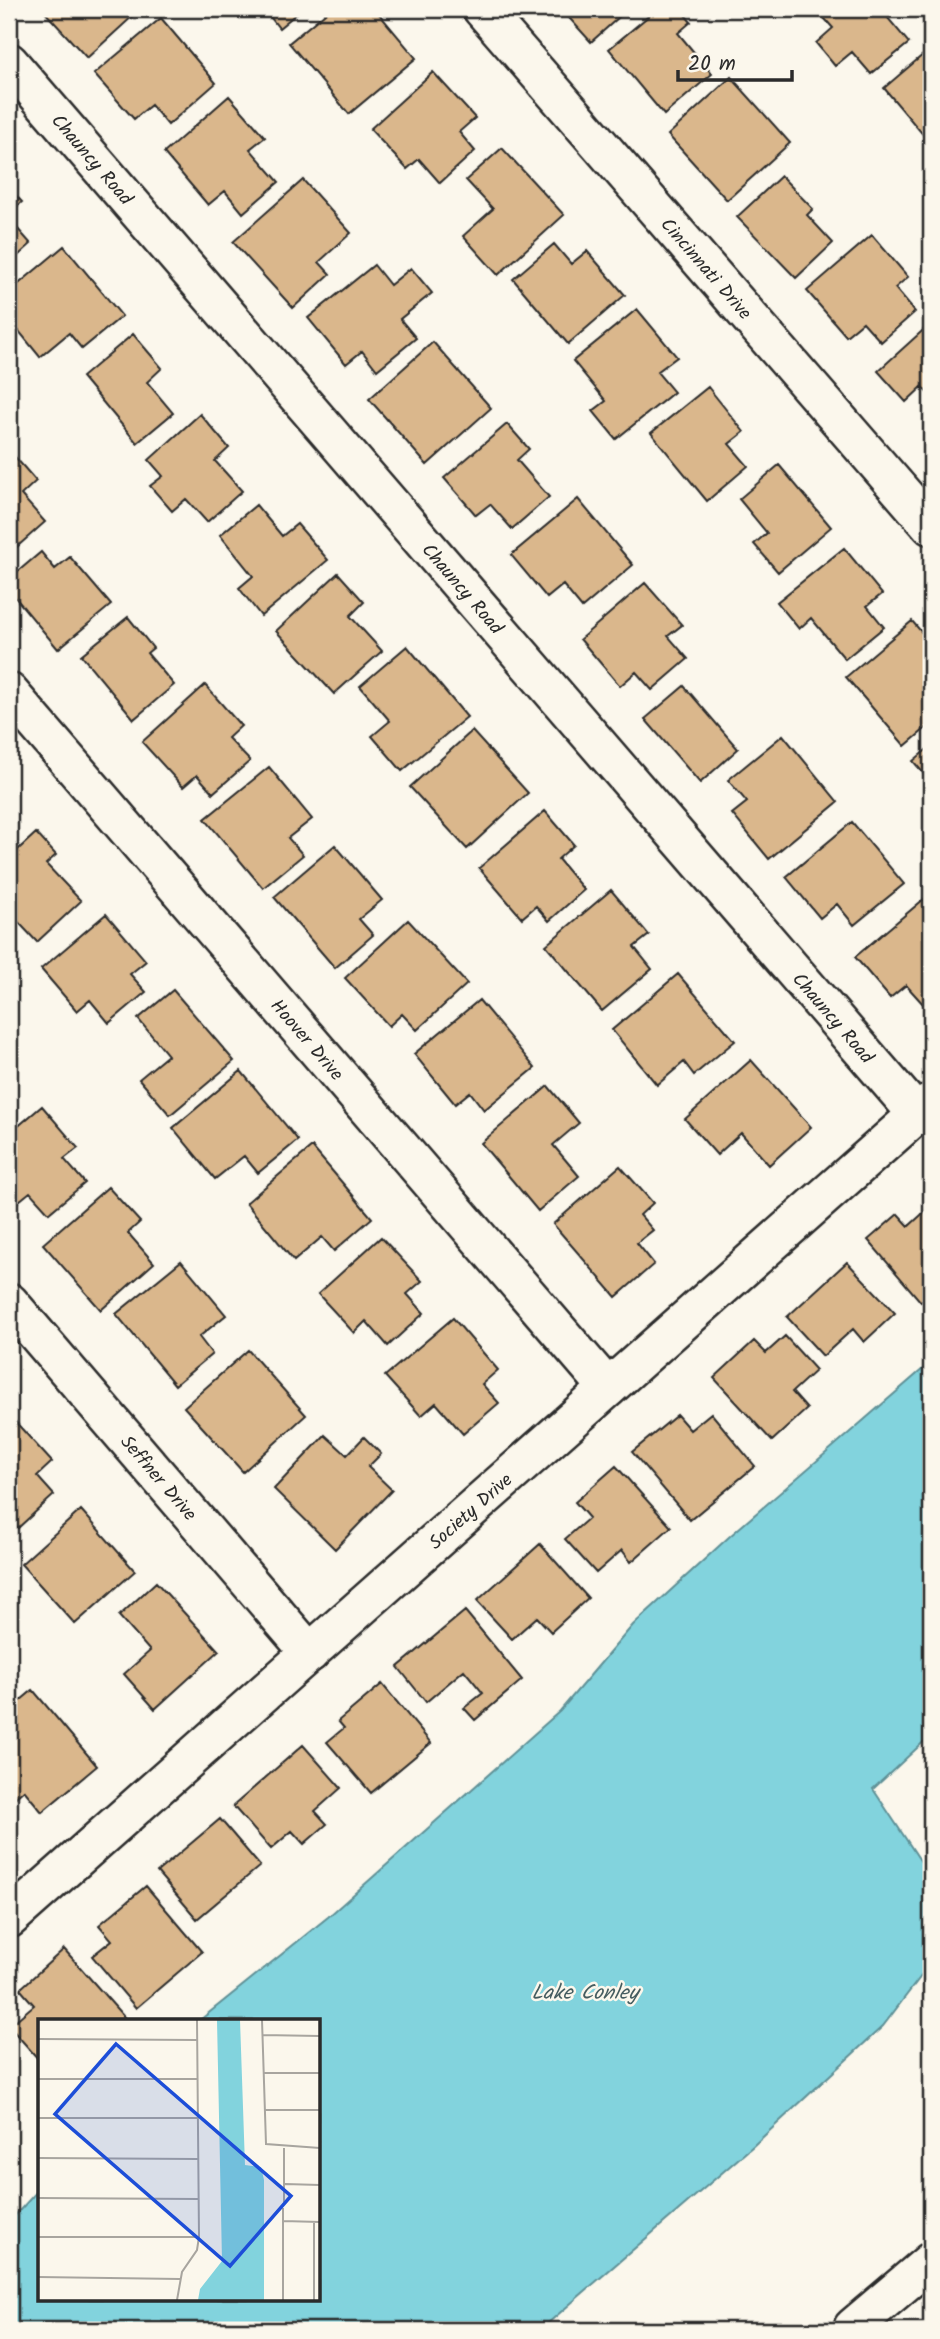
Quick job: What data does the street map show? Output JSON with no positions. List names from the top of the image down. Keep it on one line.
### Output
{"streets":{"street":["Chauncy Road","Cincinnati Drive","Hoover Drive","Seffner Drive","Society Drive"]},"crossings":[["Chauncy Road","Society Drive"],["Hoover Drive","Society Drive"],["Seffner Drive","Society Drive"]],"water":["Lake Conley"],"scale_bar":"20 m"}
